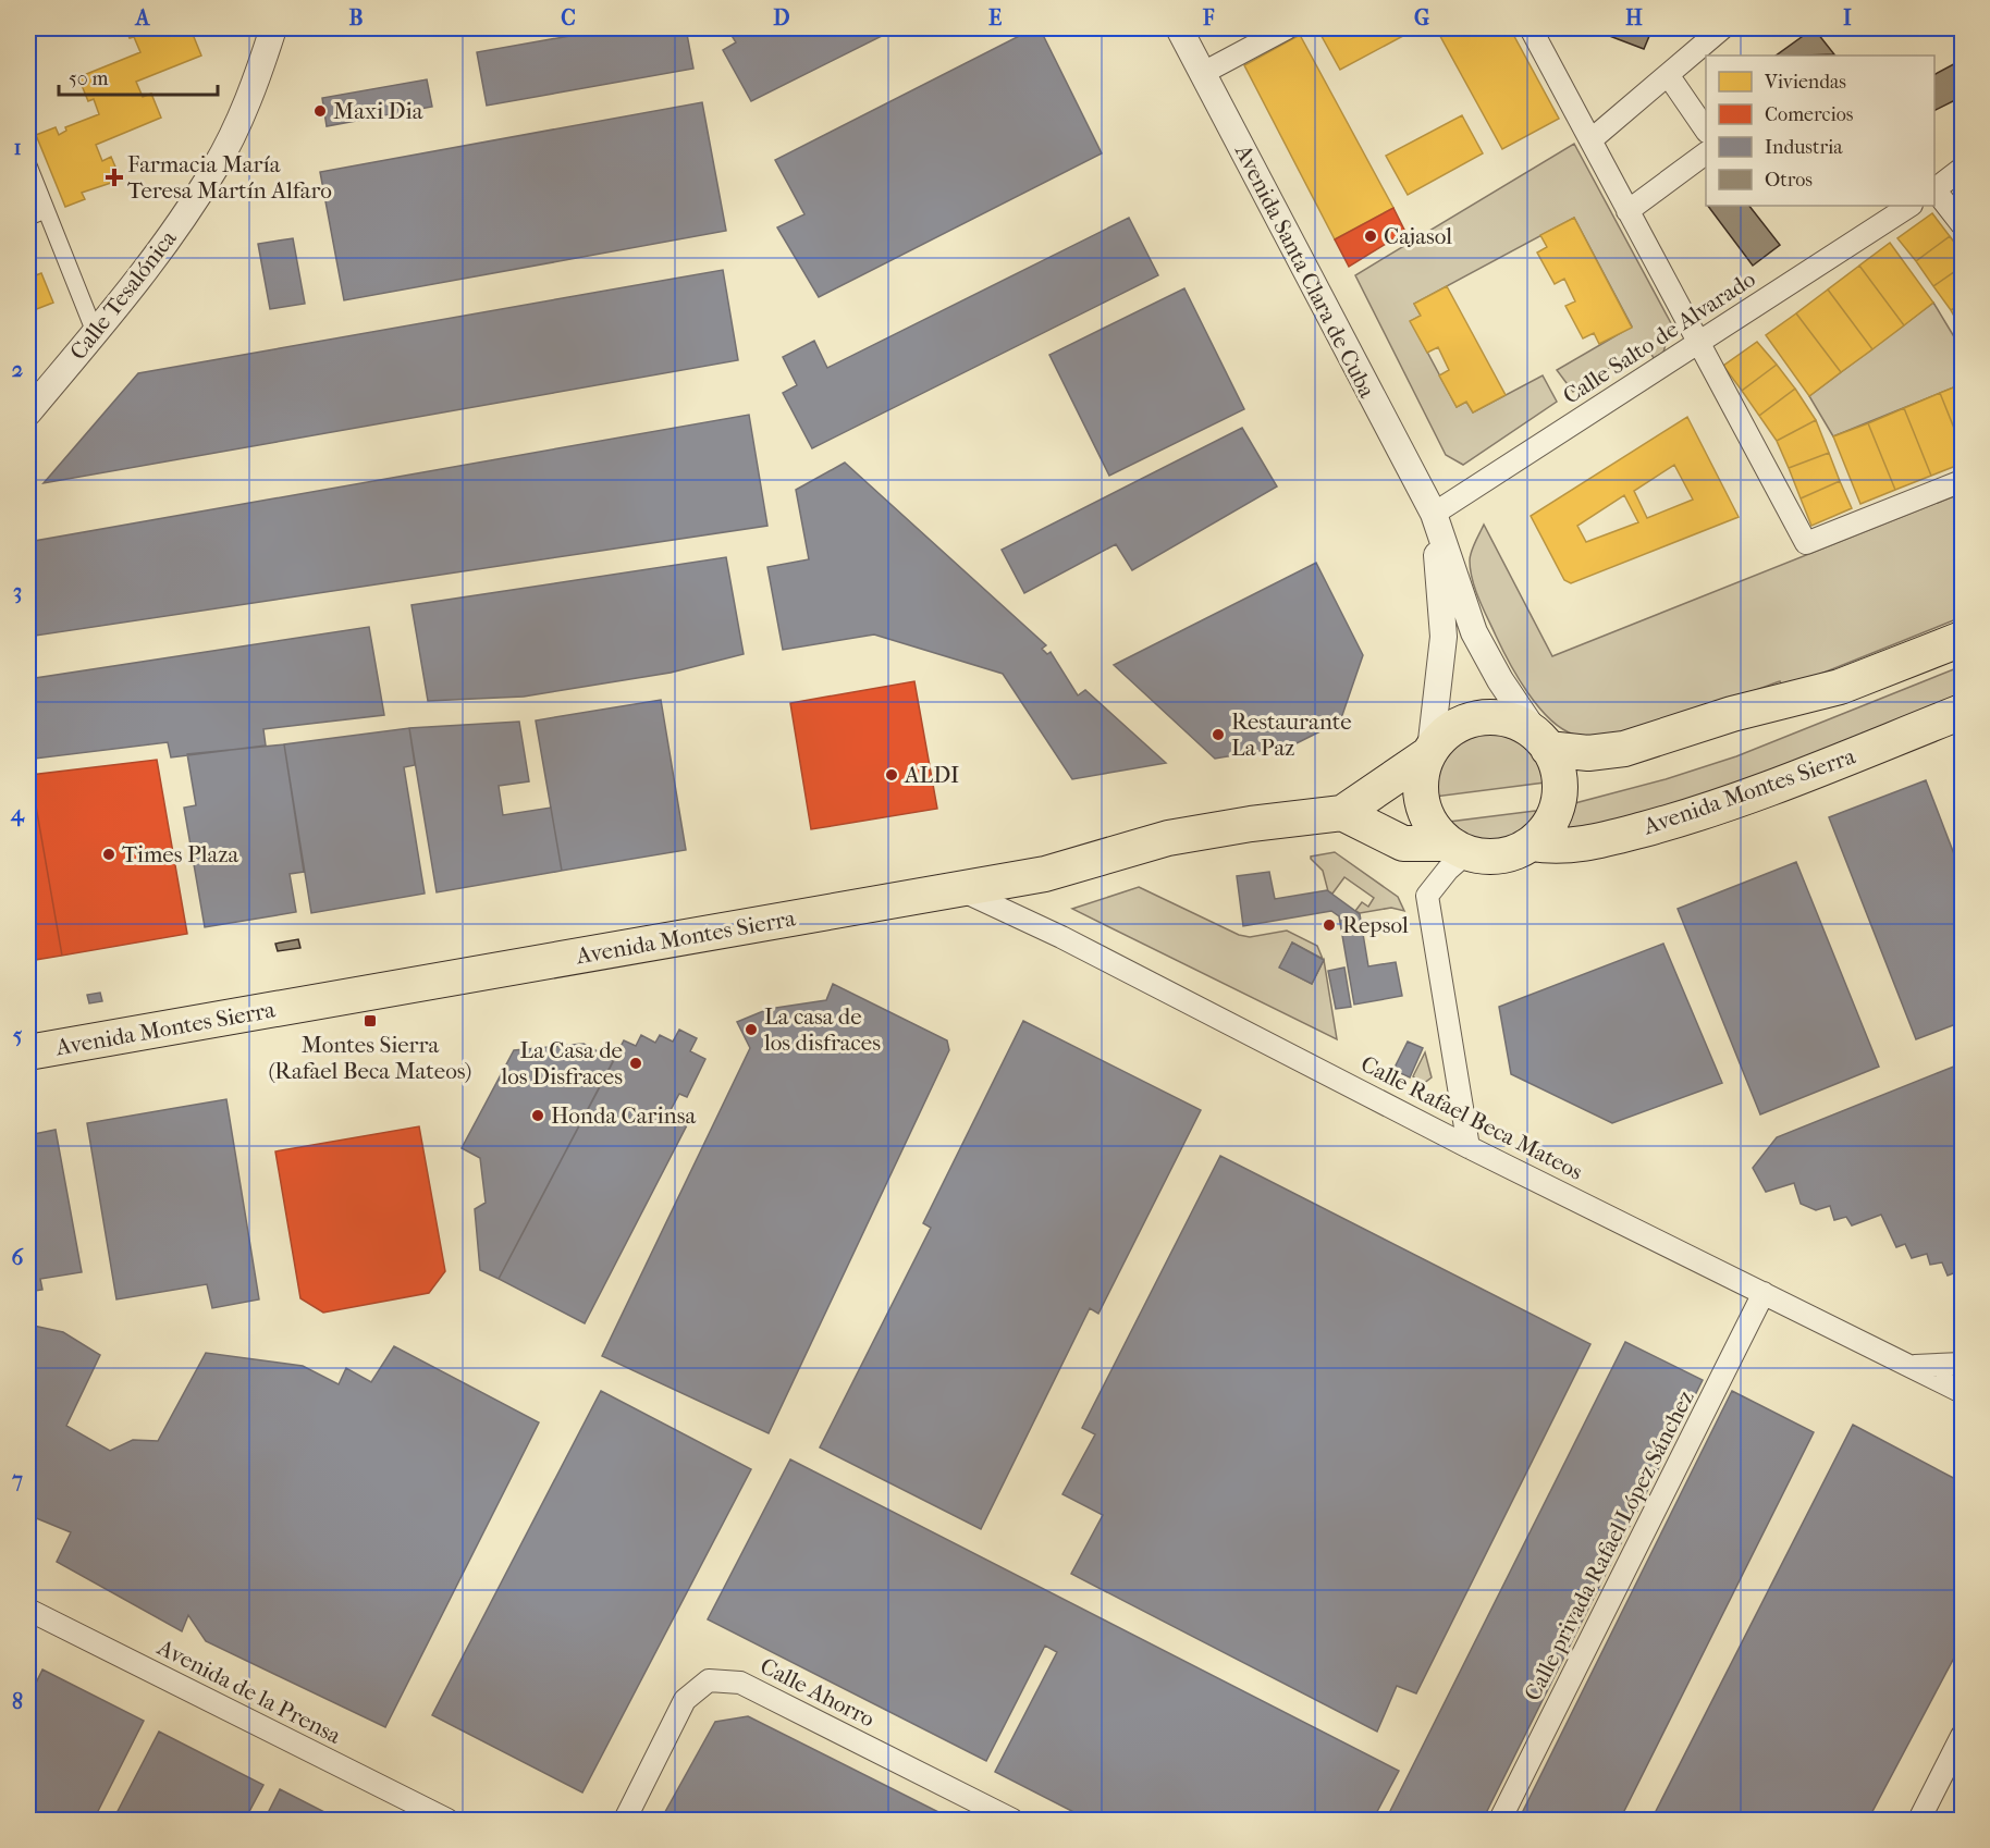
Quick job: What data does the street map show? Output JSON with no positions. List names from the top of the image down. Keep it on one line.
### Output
{"streets":{"main road":["Avenida Montes Sierra"],"street":["Avenida Santa Clara de Cuba","Calle Tesalónica","Calle Salto de Alvarado","Calle Rafael Beca Mateos","Calle privada Rafael López Sánchez","Avenida de la Prensa","Calle Ahorro"]},"crossings":[["Avenida Santa Clara de Cuba","Calle Salto de Alvarado"],["Avenida Santa Clara de Cuba","Avenida Montes Sierra"],["Avenida Montes Sierra","Calle Rafael Beca Mateos"],["Calle Rafael Beca Mateos","Calle privada Rafael López Sánchez"]],"places":{"other":["Maxi Dia","Cajasol","Restaurante La Paz","ALDI","Times Plaza","Repsol","La casa de los disfraces","La Casa de los Disfraces","Honda Carinsa"],"health":["Farmacia María Teresa Martín Alfaro"],"transit":["Montes Sierra (Rafael Beca Mateos)"]},"legend":["Viviendas","Comercios","Industria","Otros"],"scale_bar":"50 m","grid":{"columns":["A","B","C","D","E","F","G","H","I"],"rows":["1","2","3","4","5","6","7","8"]}}
